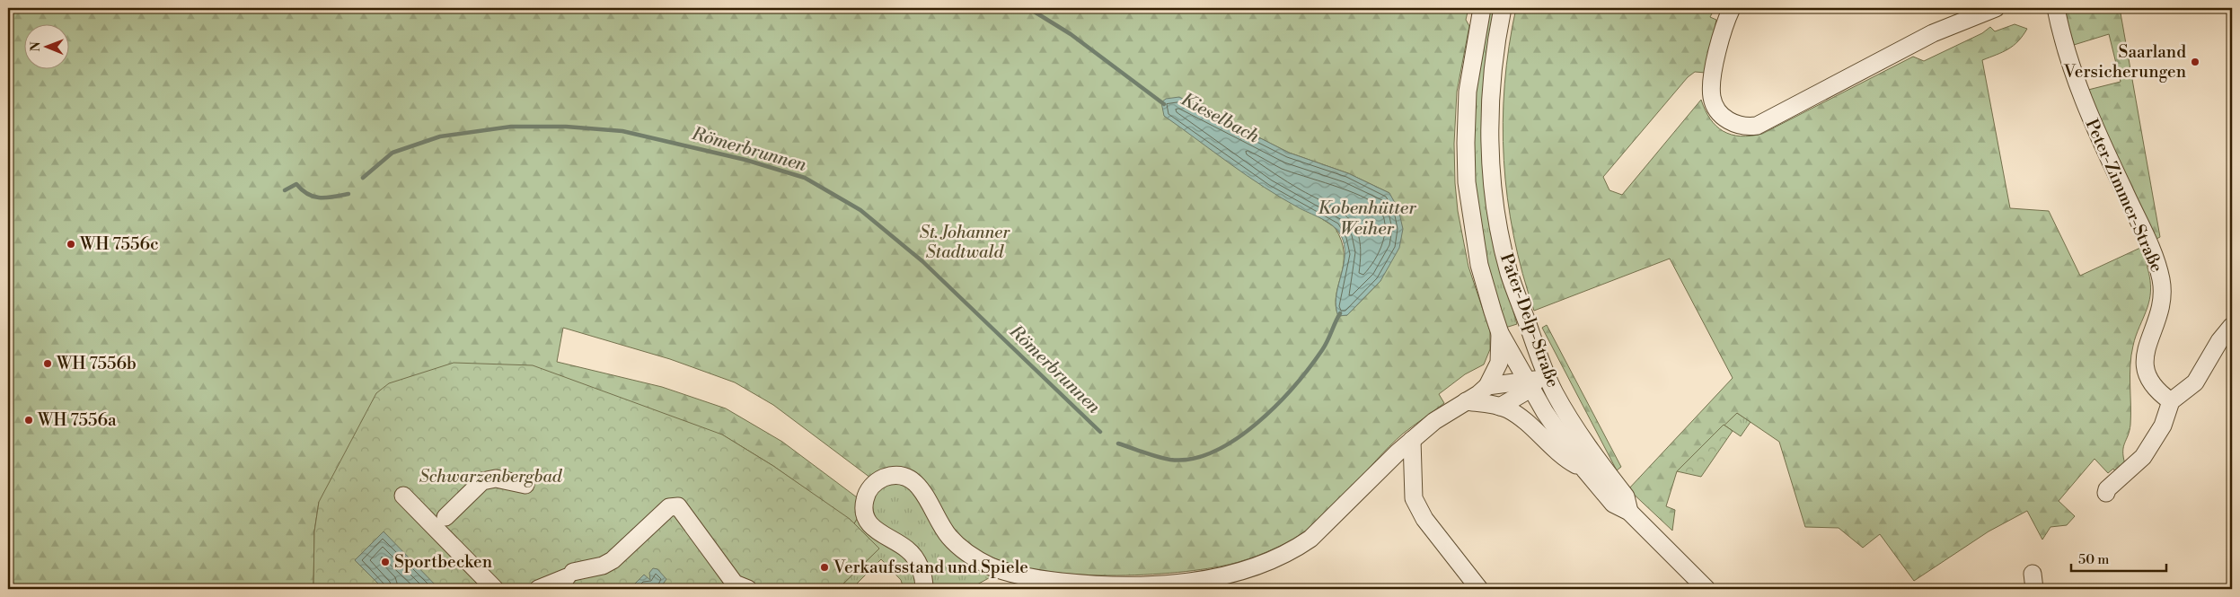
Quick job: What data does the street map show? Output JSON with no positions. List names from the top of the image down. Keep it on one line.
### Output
{"streets":{"street":["Peter-Zimmer-Straße","Pater-Delp-Straße"]},"water":["Kieselbach","Römerbrunnen","Kobenhütter Weiher"],"parks":["St. Johanner Stadtwald","Schwarzenbergbad"],"places":["Saarland Versicherungen","WH 7556c","WH 7556b","WH 7556a","Sportbecken","Verkaufsstand und Spiele"],"scale_bar":"50 m","north":"left"}
